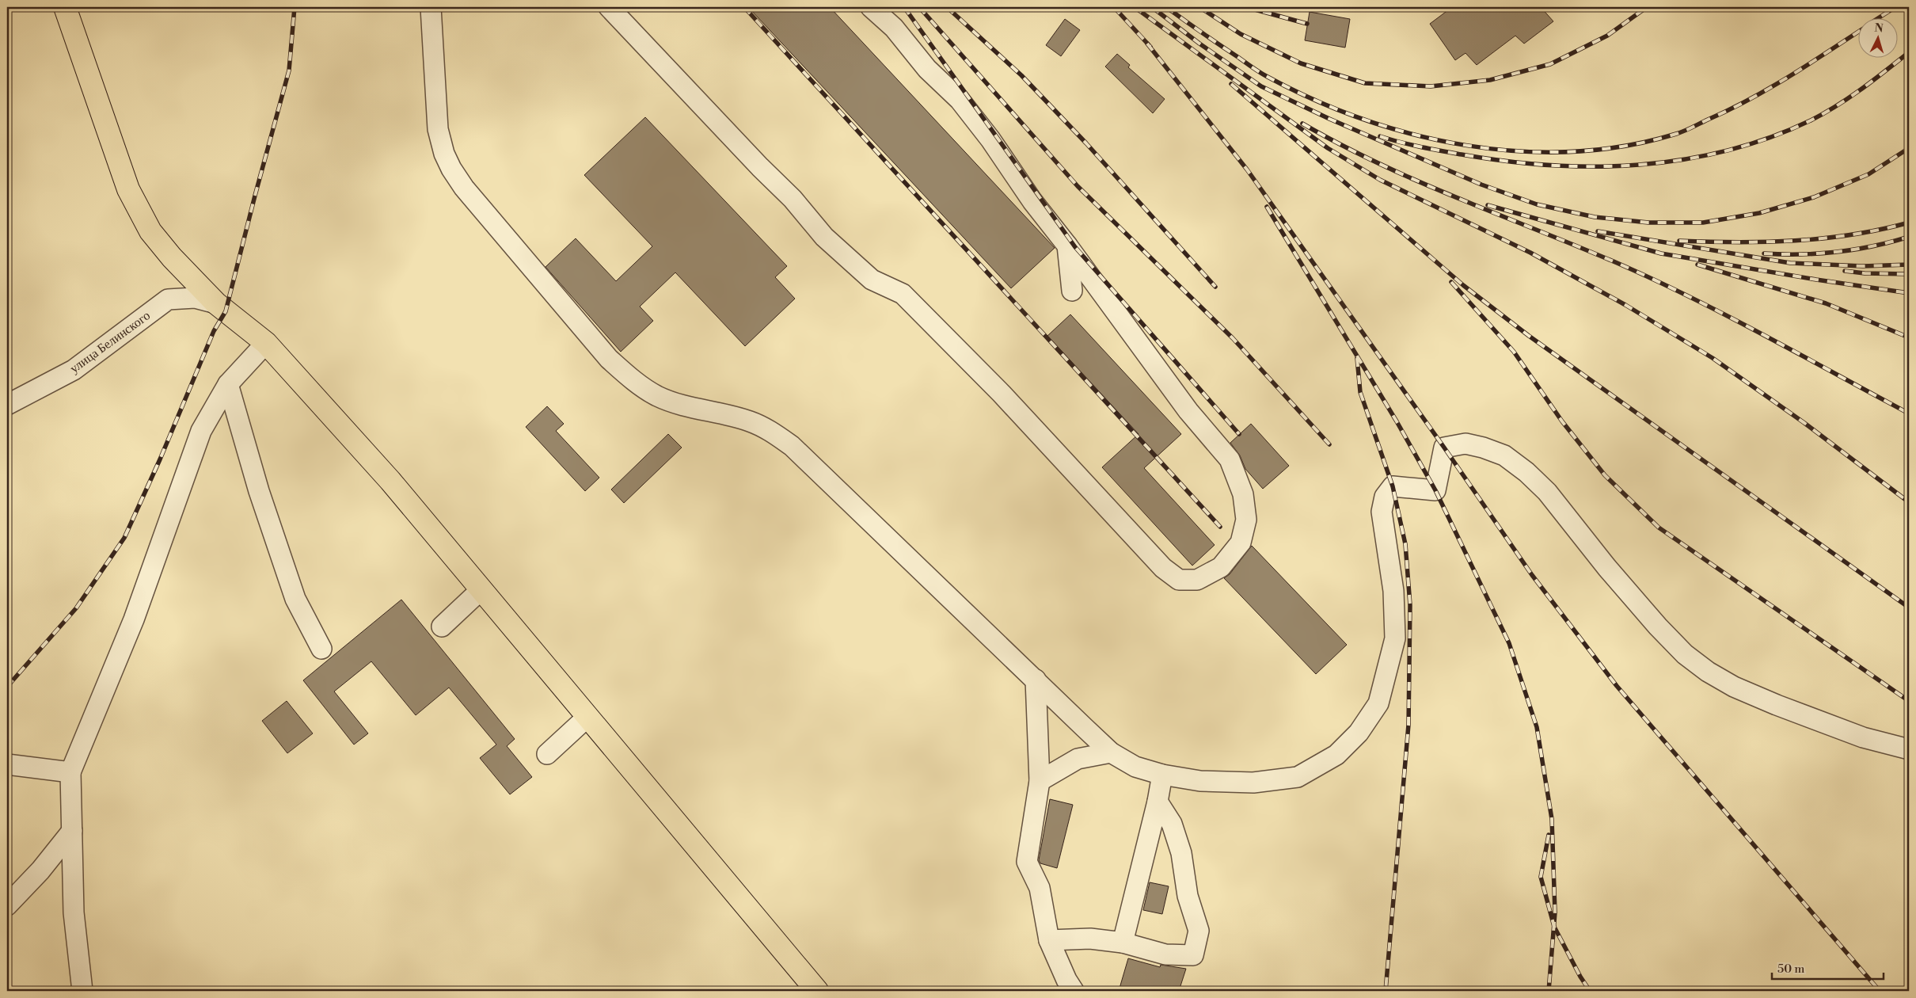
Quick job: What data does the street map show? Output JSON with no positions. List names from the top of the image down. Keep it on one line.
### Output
{"streets":{"street":["улица Белинского"]},"scale_bar":"50 m","north":"top"}
